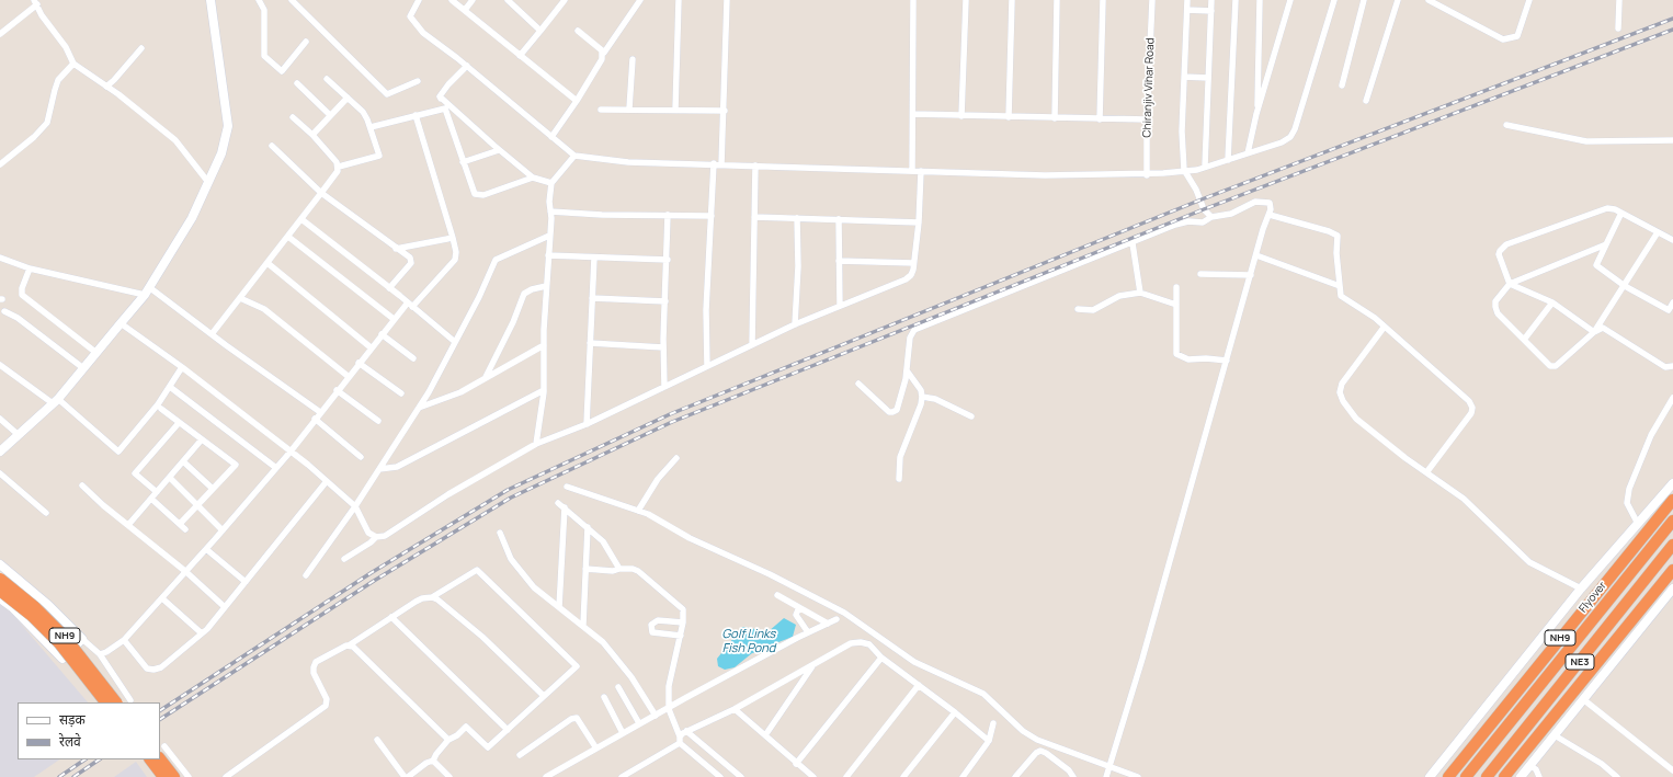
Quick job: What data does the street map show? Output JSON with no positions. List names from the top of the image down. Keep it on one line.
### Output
{"streets":{"highway":["Flyover","NH9","NE3"],"street":["Chiranjiv Vihar Road"]},"water":["Golf Links Fish Pond"],"legend":["सड़क","रेलवे"]}
